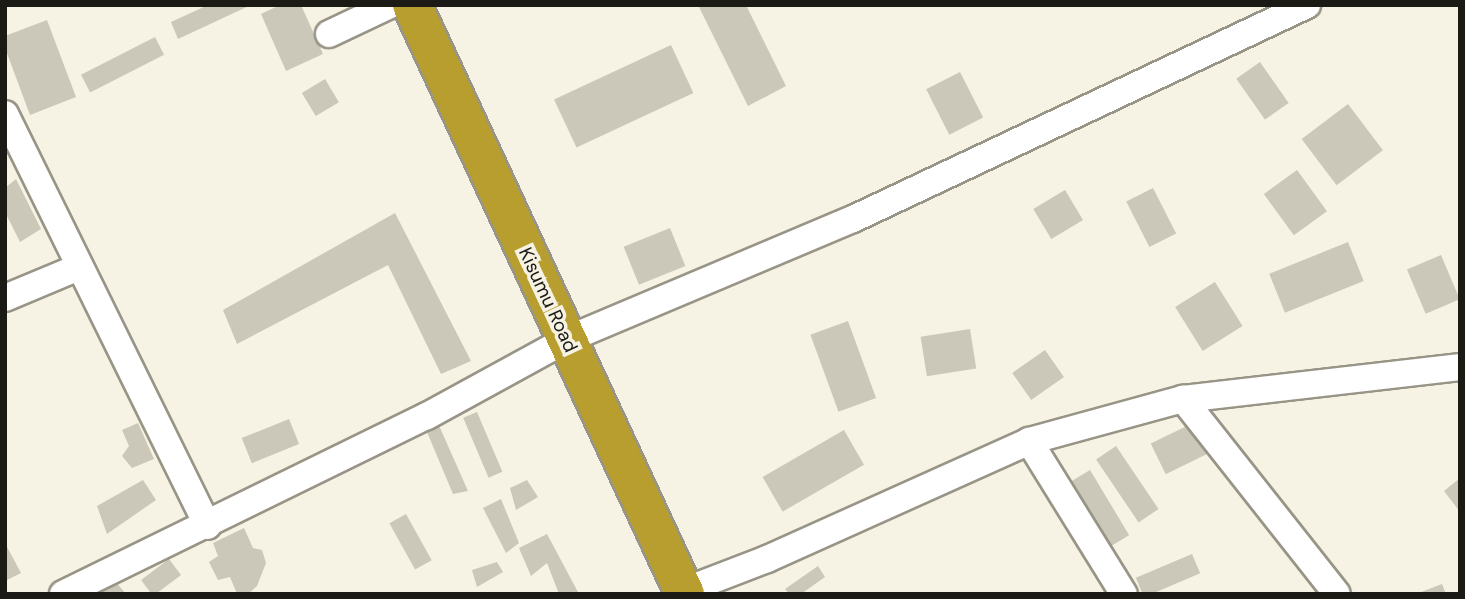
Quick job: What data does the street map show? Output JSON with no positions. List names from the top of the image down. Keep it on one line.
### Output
{"streets":{"highway":["Kisumu Road"]}}
